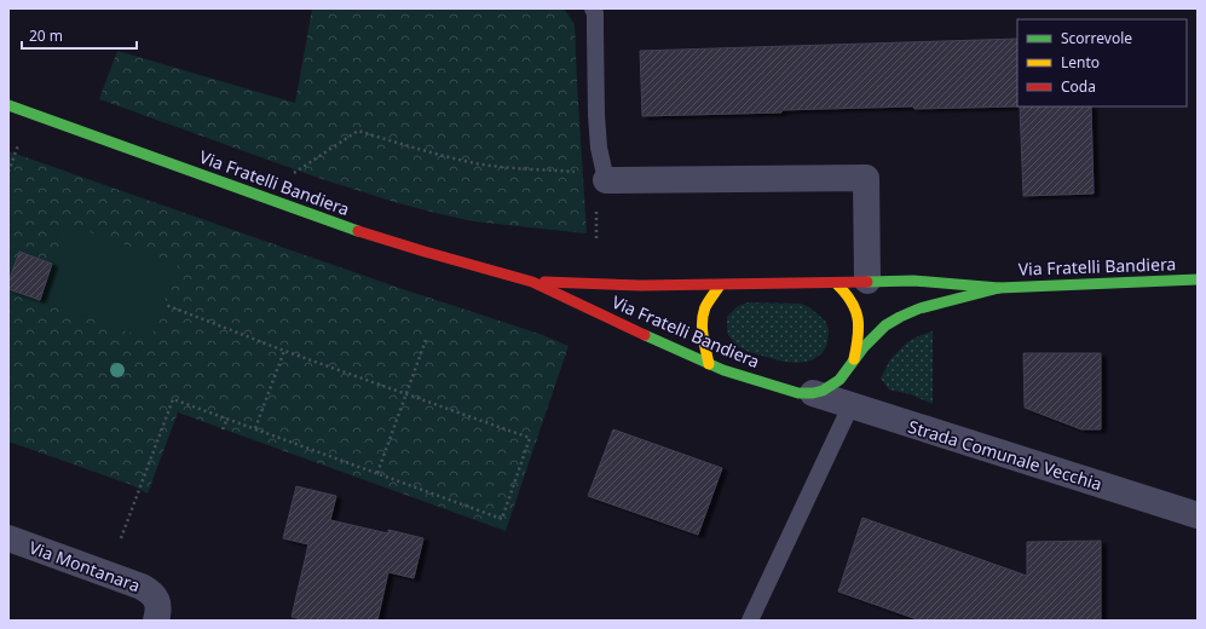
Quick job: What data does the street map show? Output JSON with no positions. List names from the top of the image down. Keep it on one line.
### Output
{"streets":{"main road":["Via Fratelli Bandiera"],"street":["Strada Comunale Vecchia","Via Montanara"]},"crossings":[["Via Fratelli Bandiera","Strada Comunale Vecchia"]],"legend":["Scorrevole","Lento","Coda"],"scale_bar":"20 m"}
